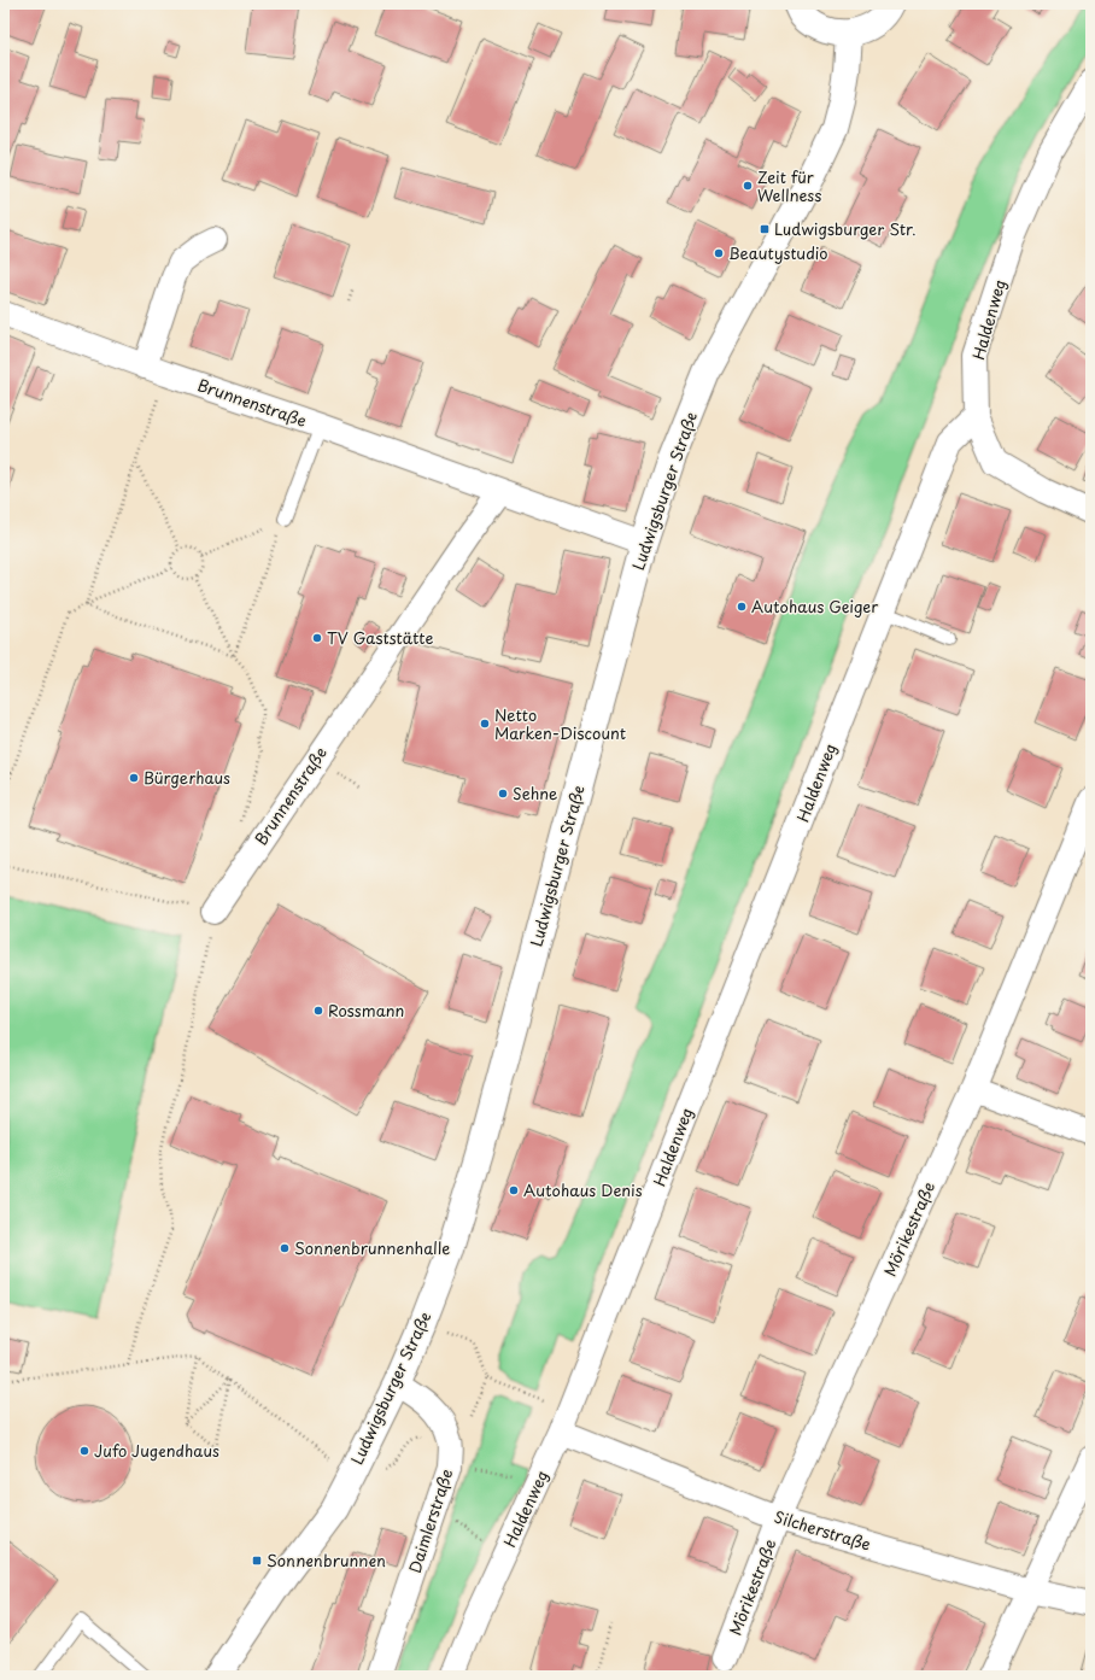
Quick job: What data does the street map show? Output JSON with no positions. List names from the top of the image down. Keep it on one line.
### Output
{"streets":{"street":["Haldenweg","Brunnenstraße","Ludwigsburger Straße","Mörikestraße","Daimlerstraße","Silcherstraße"]},"crossings":[["Haldenweg","Silcherstraße"],["Brunnenstraße","Ludwigsburger Straße"],["Ludwigsburger Straße","Daimlerstraße"],["Mörikestraße","Silcherstraße"]],"places":{"other":["Zeit für Wellness","Beautystudio","Autohaus Geiger","TV Gaststätte","Netto Marken-Discount","Bürgerhaus","Sehne","Rossmann","Autohaus Denis","Sonnenbrunnenhalle","Jufo Jugendhaus"],"transit":["Ludwigsburger Str.","Sonnenbrunnen"]}}
